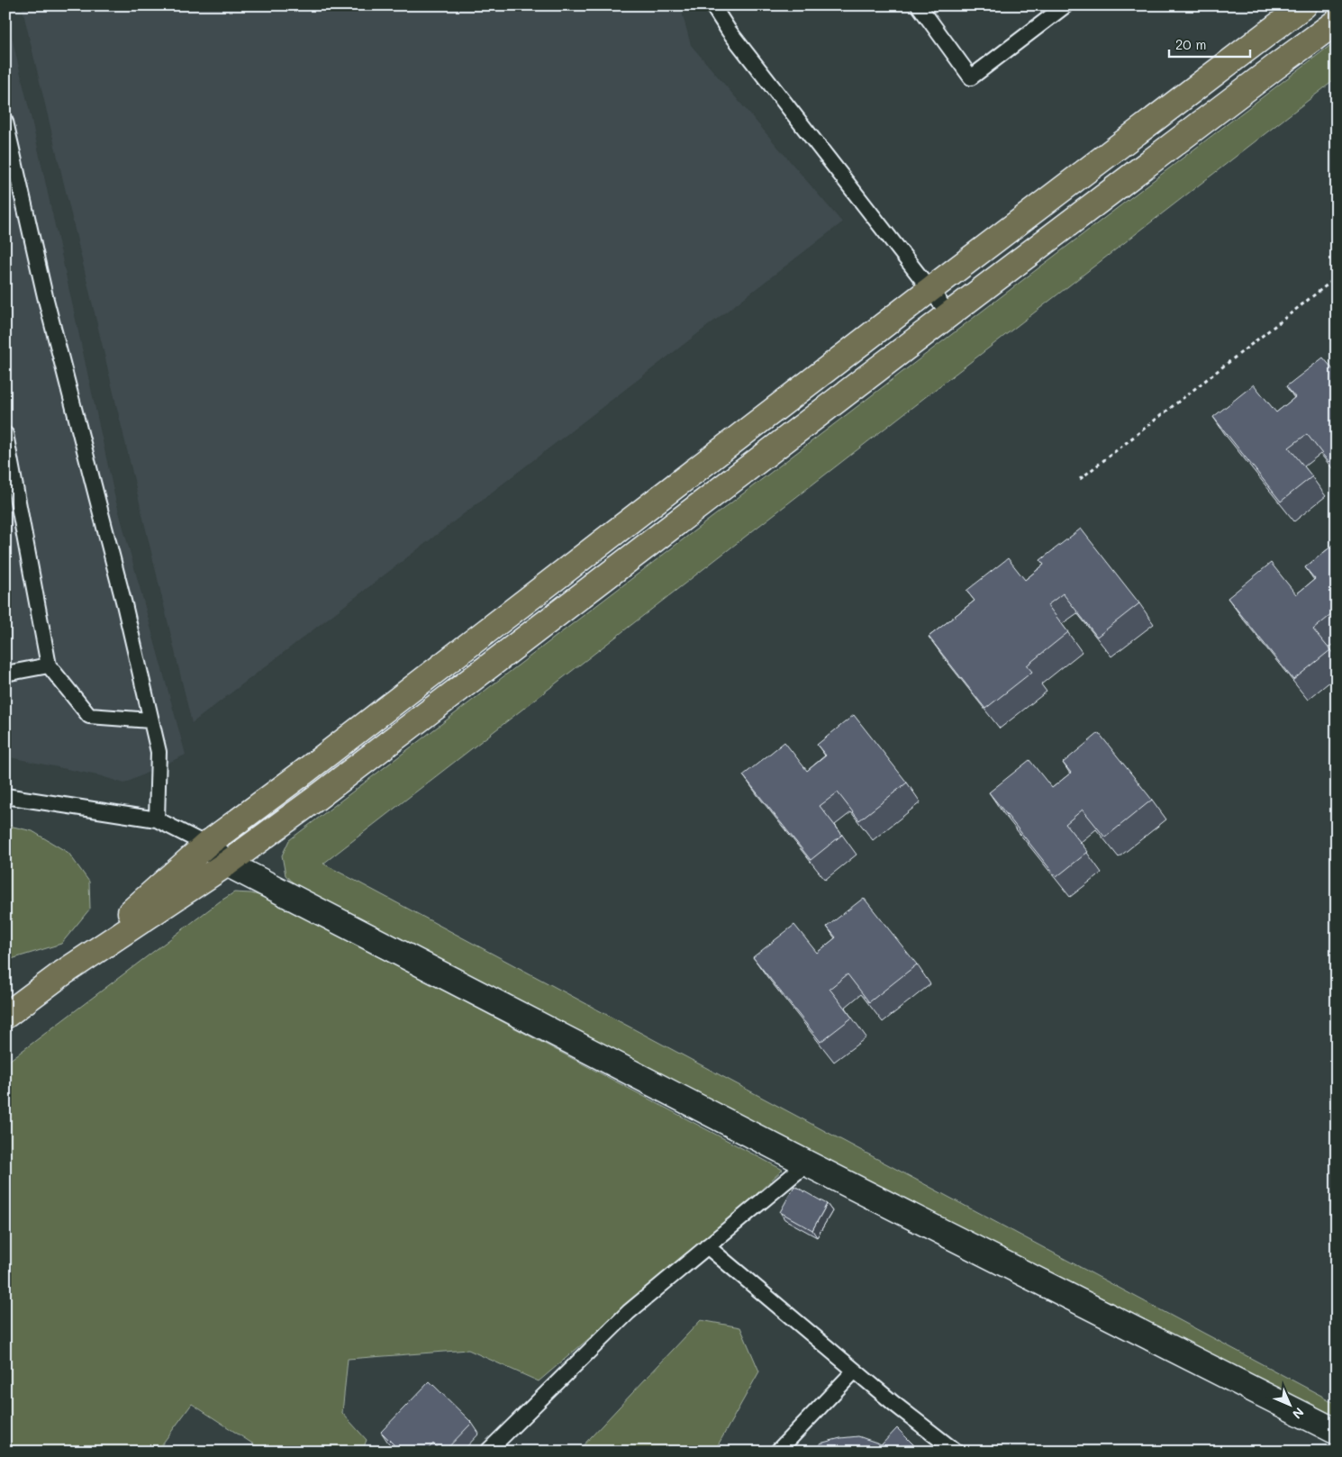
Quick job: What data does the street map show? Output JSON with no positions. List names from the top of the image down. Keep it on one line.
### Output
{"scale_bar":"20 m","north":"bottom right"}
